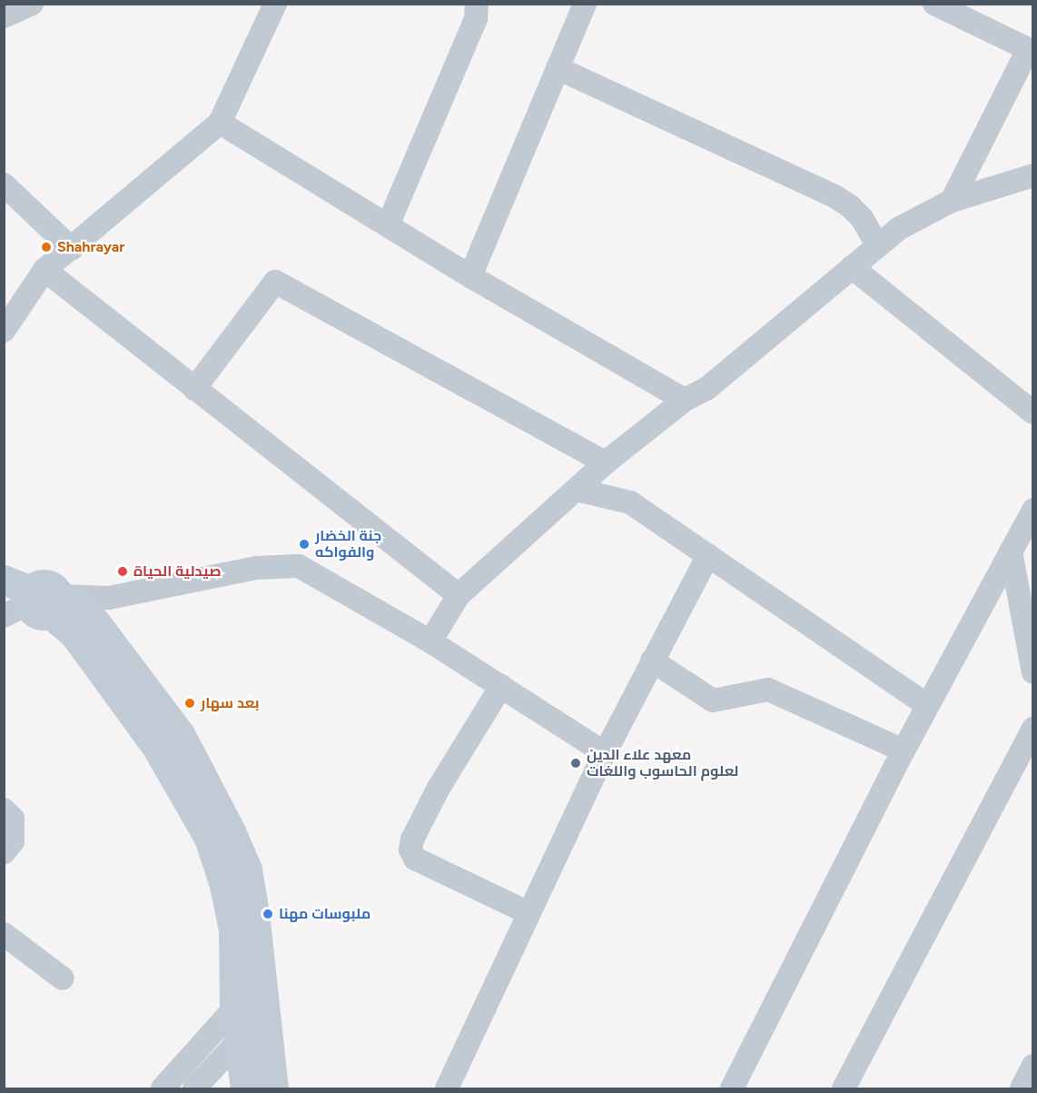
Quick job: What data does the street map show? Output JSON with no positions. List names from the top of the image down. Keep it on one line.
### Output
{"places":["Shahrayar","جنة الخضار والفواكه","صيدلية الحياة","بعد سهار","معهد علاء الدين لعلوم الحاسوب واللغات","ملبوسات مهنا"]}
